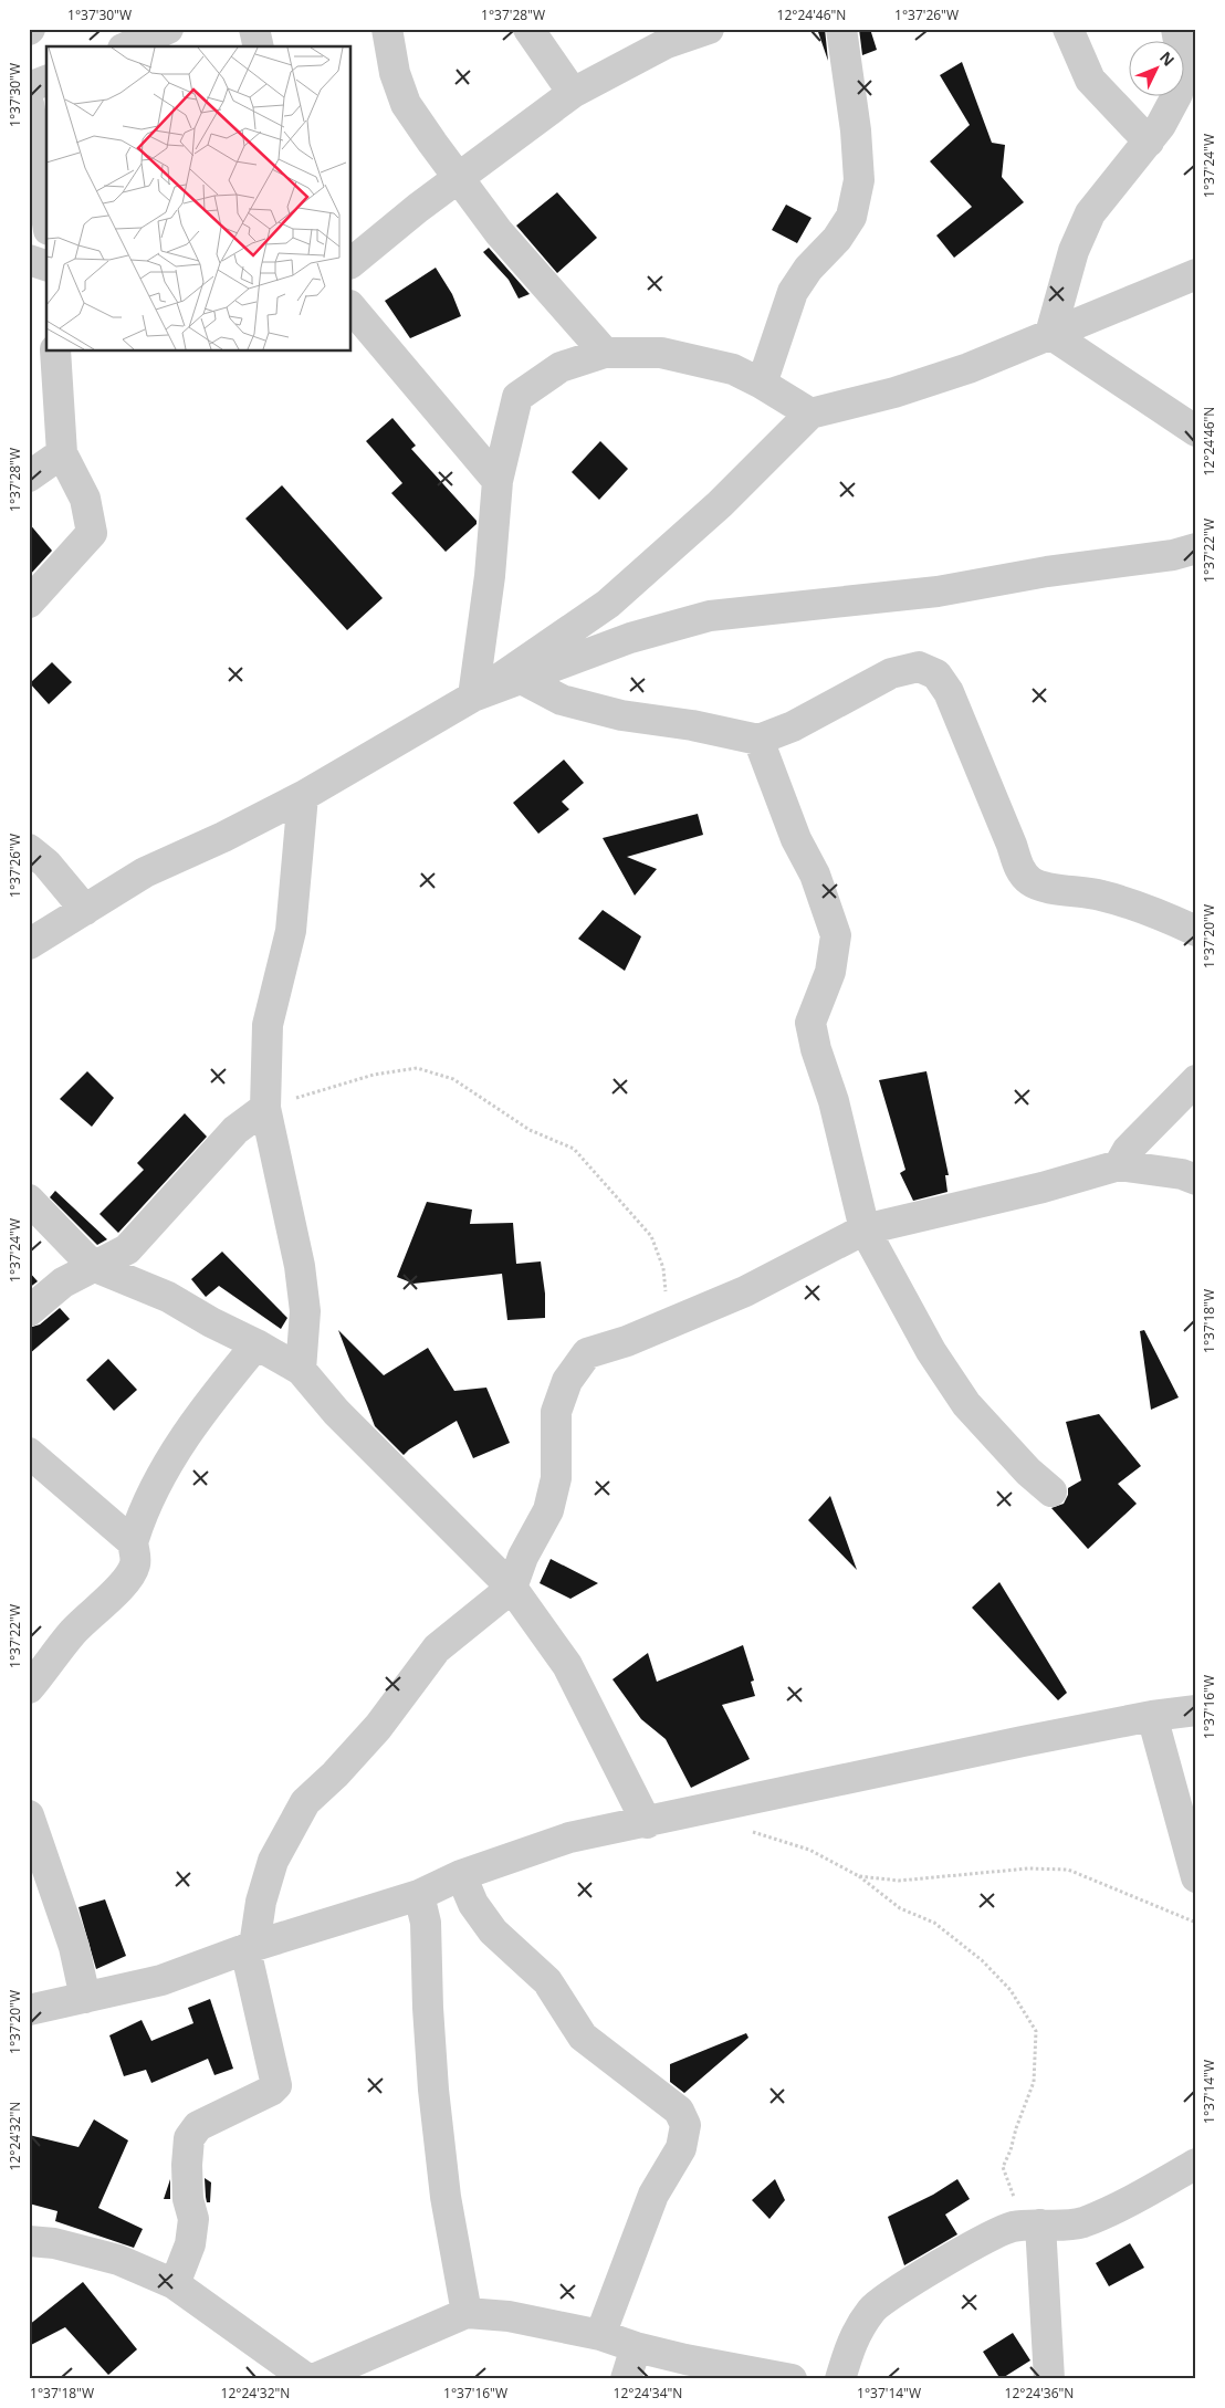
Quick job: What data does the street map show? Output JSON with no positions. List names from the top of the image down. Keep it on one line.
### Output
{"north":"top right","coordinates":["1°37'30\"W","1°37'28\"W","12°24'46\"N","1°37'26\"W","1°37'24\"W","1°37'22\"W","1°37'20\"W","1°37'18\"W","1°37'16\"W","1°37'14\"W","12°24'32\"N","12°24'34\"N","12°24'36\"N"]}
